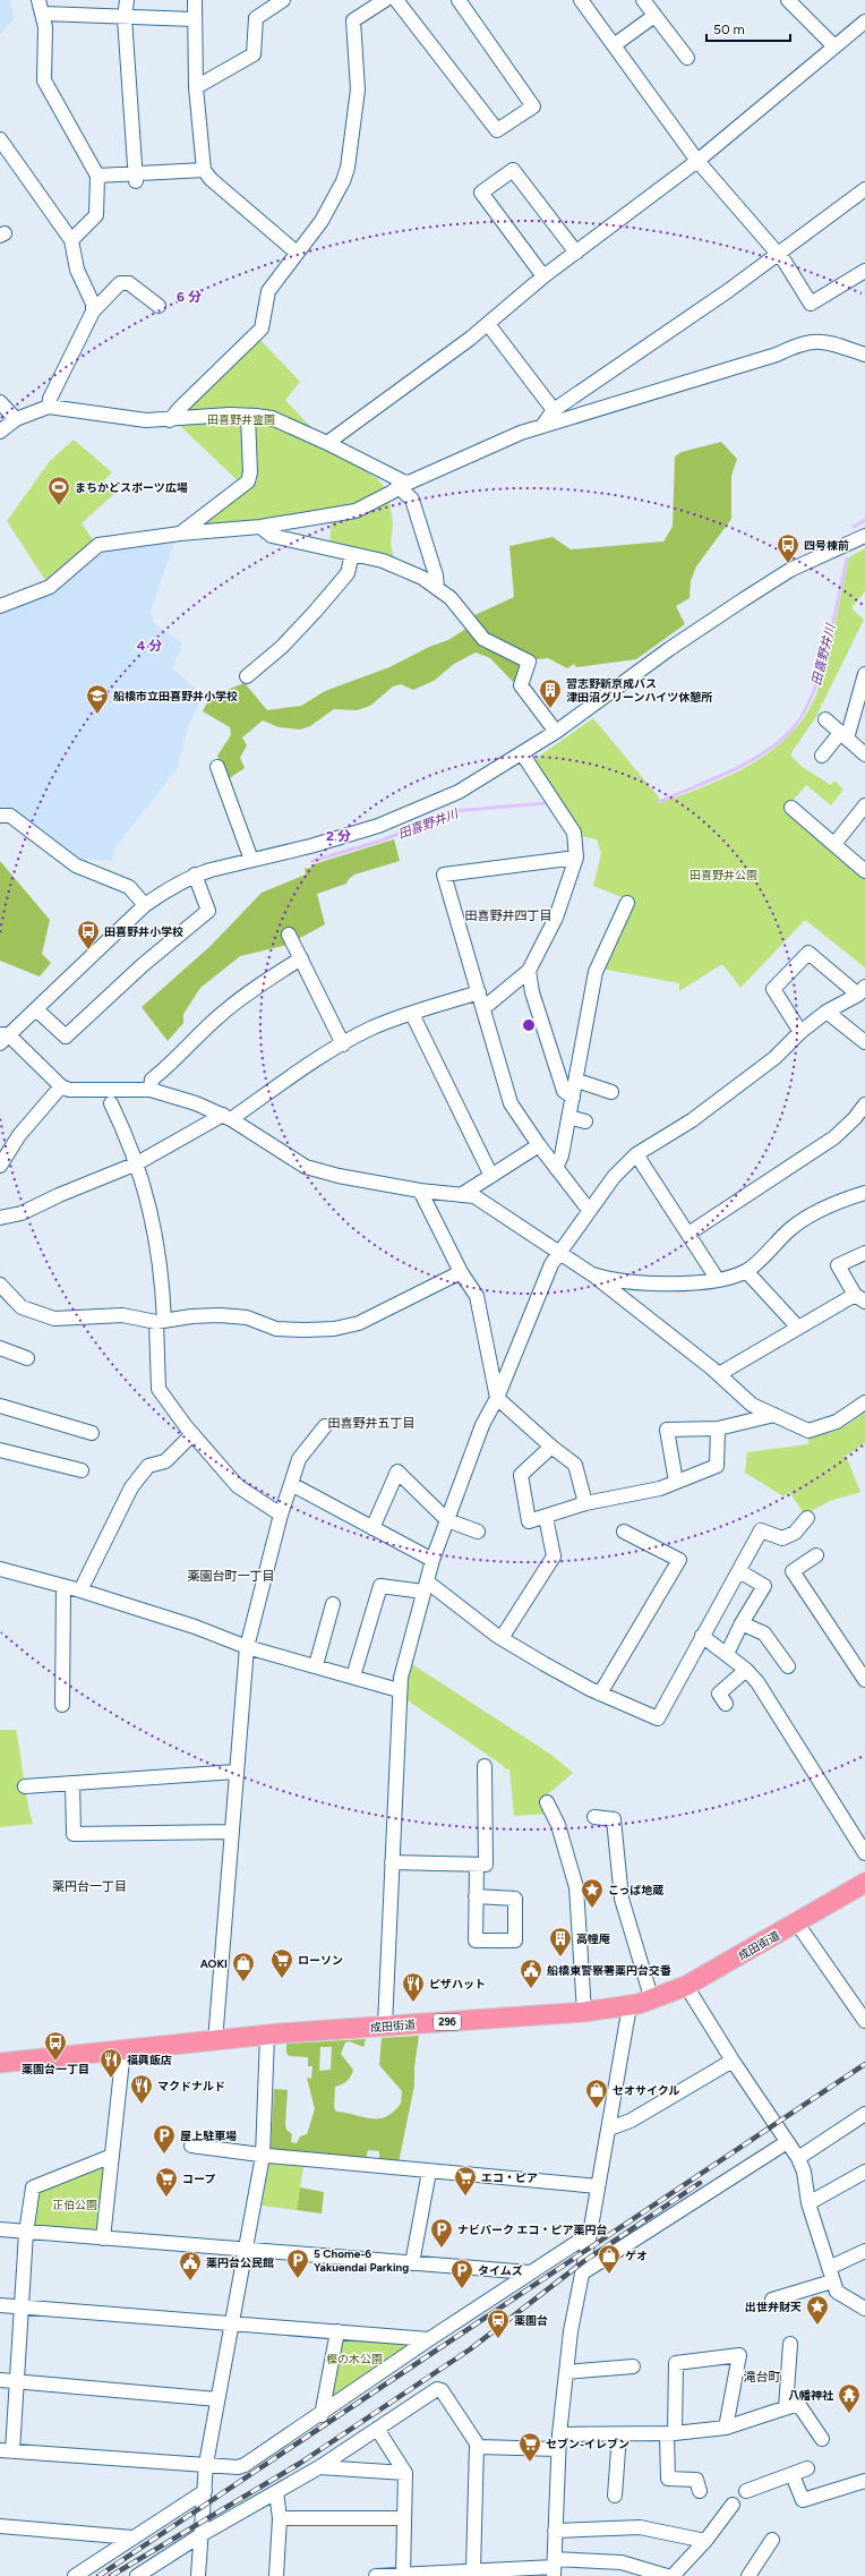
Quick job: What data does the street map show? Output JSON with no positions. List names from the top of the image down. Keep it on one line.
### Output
{"streets":{"highway":["成田街道","296"]},"districts":["田喜野井四丁目","田喜野井五丁目","薬園台町一丁目","薬円台一丁目","滝台町"],"water":["田喜野井川"],"parks":["田喜野井霊園","田喜野井公園","正伯公園","樫の木公園"],"places":{"sports":["まちかどスポーツ広場"],"bus stop":["四号棟前","田喜野井小学校","薬園台一丁目"],"building":["習志野新京成バス 津田沼グリーンハイツ休憩所","高幢庵"],"school or university":["船橋市立田喜野井小学校"],"place":["こっぱ地蔵","出世弁財天"],"supermarket":["ローソン","エコ・ピア","コープ","セブン-イレブン"],"shop":["AOKI","セオサイクル","ゲオ"],"public building":["船橋東警察署薬円台交番","薬円台公民館"],"restaurant":["ピザハット","福興飯店","マクドナルド"],"parking":["屋上駐車場","ナビパーク エコ・ピア薬円台","5 Chome-6 Yakuendai Parking","タイムズ"],"station":["薬園台"],"temple":["八幡神社"]},"scale_bar":"50 m","rings":["6 分","4 分","2 分"]}
